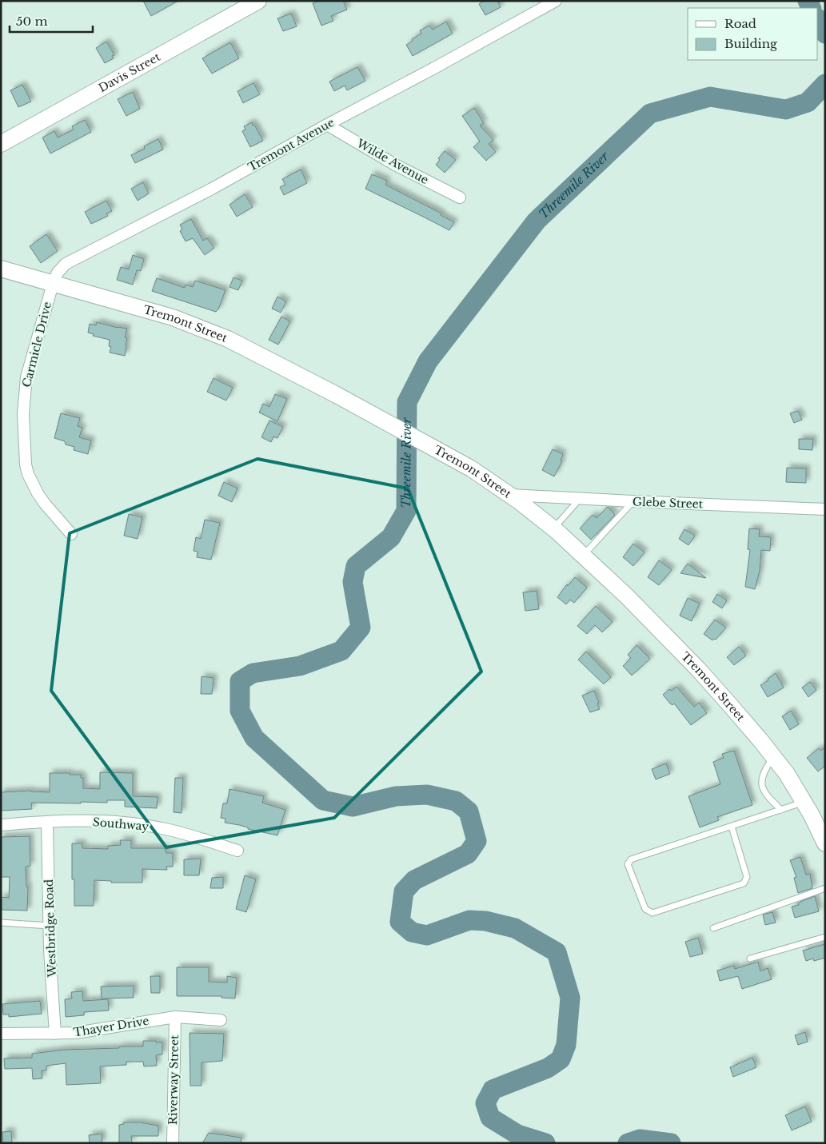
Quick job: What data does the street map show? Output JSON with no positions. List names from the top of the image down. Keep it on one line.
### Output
{"streets":{"main road":["Davis Street","Tremont Street"],"street":["Tremont Avenue","Wilde Avenue","Carmicle Drive","Glebe Street","Southway","Westbridge Road","Thayer Drive","Riverway Street"]},"crossings":[["Tremont Avenue","Wilde Avenue"],["Tremont Avenue","Tremont Street"],["Tremont Avenue","Carmicle Drive"],["Tremont Street","Carmicle Drive"],["Tremont Street","Glebe Street"],["Southway","Westbridge Road"],["Westbridge Road","Thayer Drive"],["Thayer Drive","Riverway Street"]],"water":["Threemile River"],"legend":["Road","Building"],"scale_bar":"50 m"}
